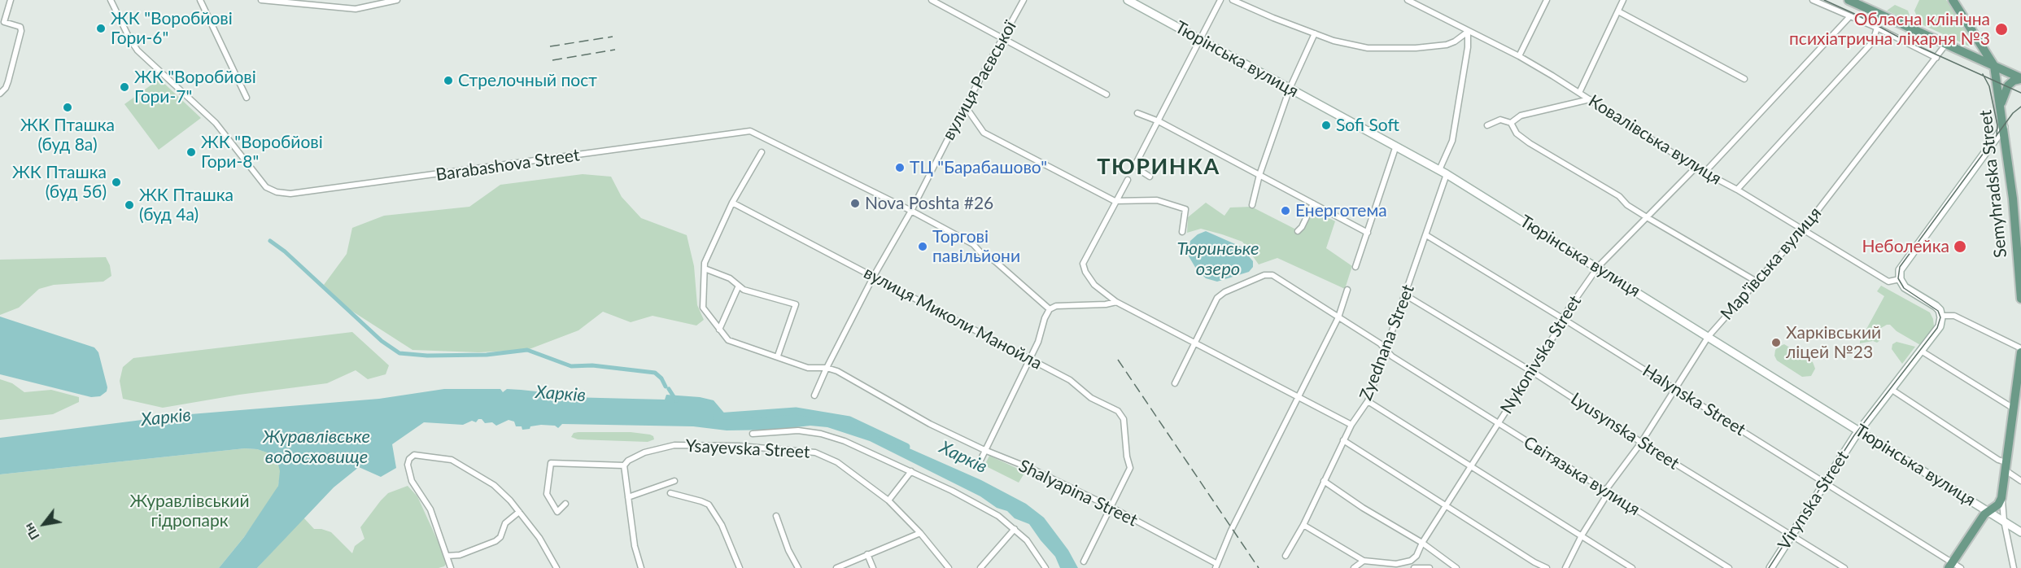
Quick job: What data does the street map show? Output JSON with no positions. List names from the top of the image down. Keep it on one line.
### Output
{"streets":{"main road":["Тюрінська вулиця","Semyhradska Street","Virynska Street"],"street":["вулиця Раєвської","Ковалівська вулиця","Barabashova Street","Мар'ївська вулиця","вулиця Миколи Манойла","Zyednana Street","Nykonivska Street","Halynska Street","Lyusynska Street","Ysayevska Street","Світязька вулиця","Shalyapina Street"]},"crossings":[["Тюрінська вулиця","Мар'ївська вулиця"],["Тюрінська вулиця","Zyednana Street"],["Тюрінська вулиця","Nykonivska Street"],["Тюрінська вулиця","Virynska Street"],["вулиця Раєвської","Barabashova Street"],["вулиця Раєвської","вулиця Миколи Манойла"],["вулиця Раєвської","Shalyapina Street"],["Ковалівська вулиця","Мар'ївська вулиця"],["Ковалівська вулиця","Nykonivska Street"],["Мар'ївська вулиця","Halynska Street"],["Мар'ївська вулиця","Lyusynska Street"],["Мар'ївська вулиця","Світязька вулиця"],["вулиця Миколи Манойла","Shalyapina Street"],["Zyednana Street","Halynska Street"],["Zyednana Street","Lyusynska Street"],["Zyednana Street","Світязька вулиця"],["Nykonivska Street","Halynska Street"],["Nykonivska Street","Lyusynska Street"],["Nykonivska Street","Світязька вулиця"],["Halynska Street","Virynska Street"],["Lyusynska Street","Virynska Street"]],"districts":["ТЮРИНКА"],"water":["Тюринське озеро","Харків","Журавлівське водосховище"],"parks":["Журавлівський гідропарк"],"places":["ЖК \"Воробйові Гори-6\"","Обласна клінічна психіатрична лікарня №3","Стрелочный пост","ЖК \"Воробйові Гори-7\"","ЖК Пташка (буд 8а)","Sofi Soft","ЖК \"Воробйові Гори-8\"","ТЦ \"Барабашово\"","ЖК Пташка (буд 5б)","Nova Poshta #26","ЖК Пташка (буд 4а)","Енерготема","Торгові павільйони","Неболейка","Харківський ліцей №23"],"north":"bottom left"}
